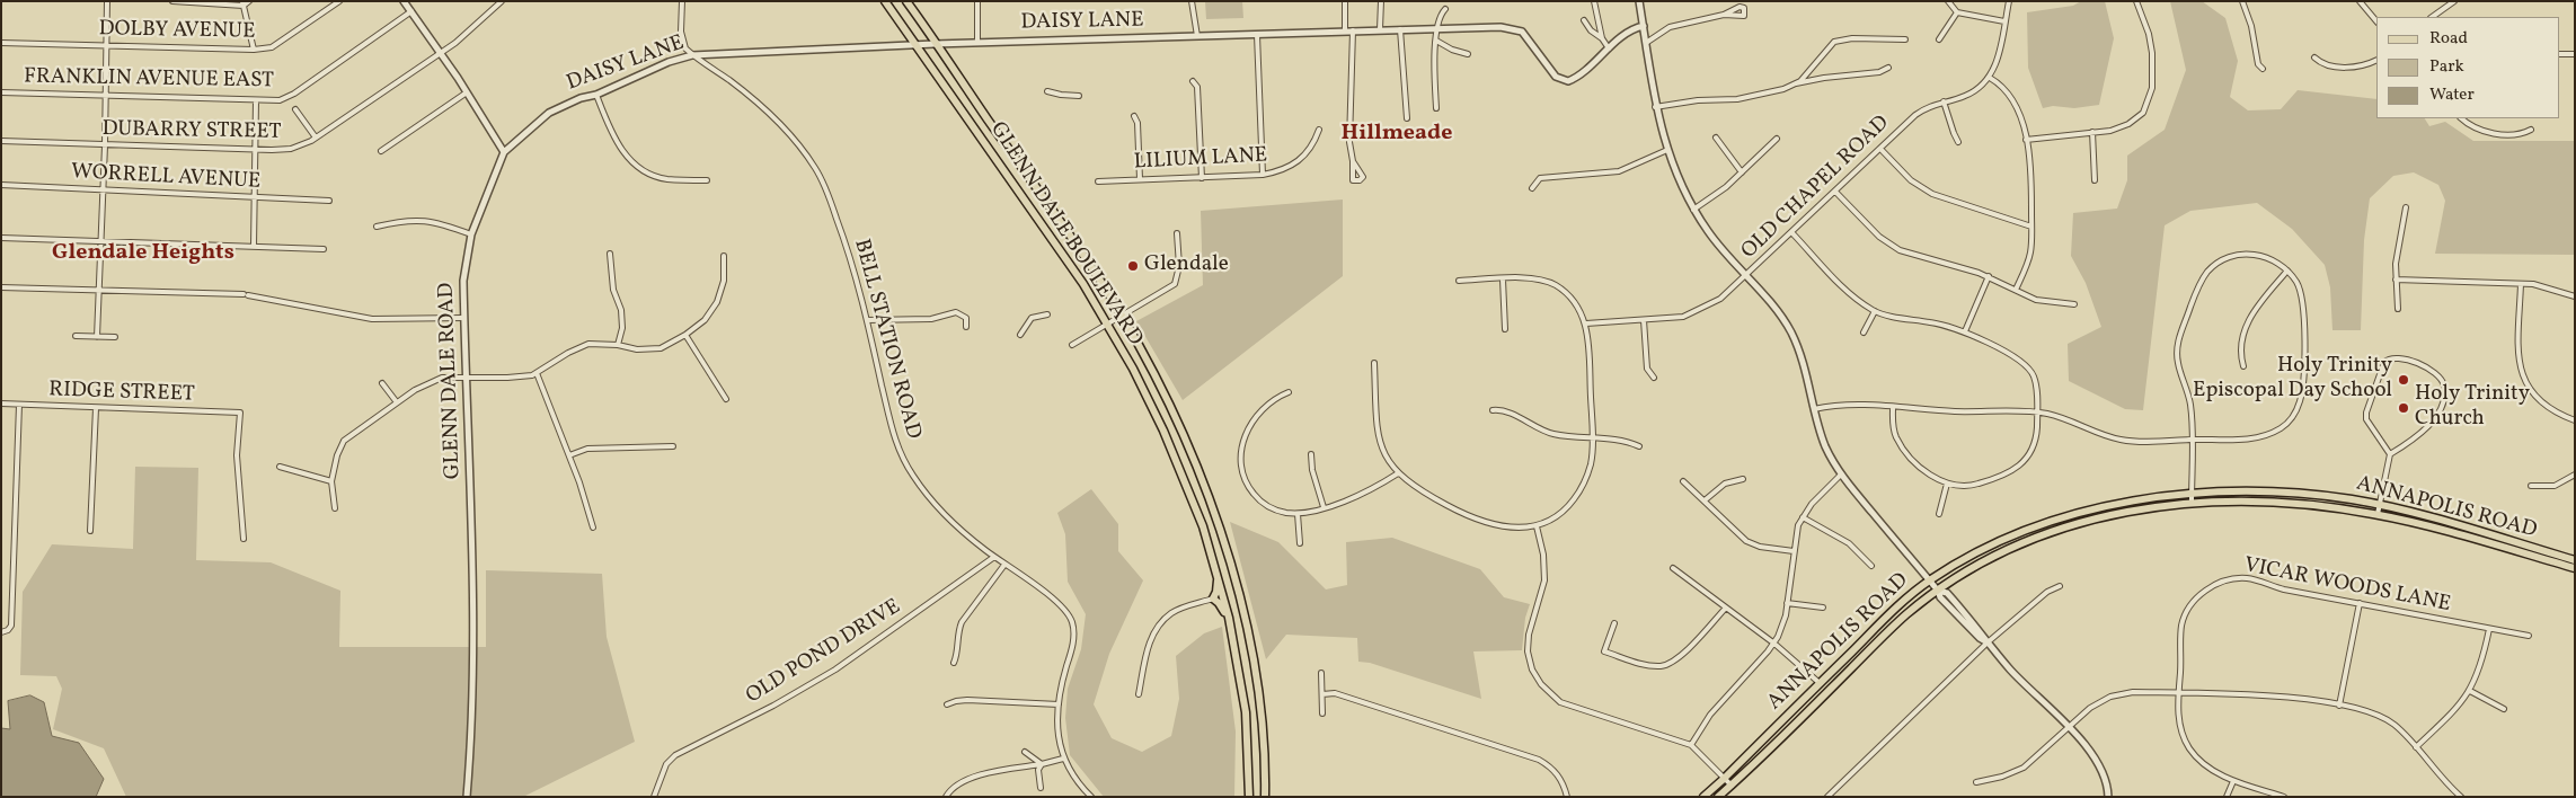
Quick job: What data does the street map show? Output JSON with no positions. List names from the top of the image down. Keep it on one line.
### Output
{"streets":{"main road":["GLENN DALE BOULEVARD","ANNAPOLIS ROAD"],"street":["DAISY LANE","DOLBY AVENUE","FRANKLIN AVENUE EAST","DUBARRY STREET","LILIUM LANE","WORRELL AVENUE","OLD CHAPEL ROAD","BELL STATION ROAD","GLENN DALE ROAD","RIDGE STREET","VICAR WOODS LANE","OLD POND DRIVE"]},"crossings":[["DAISY LANE","GLENN DALE BOULEVARD"],["DAISY LANE","BELL STATION ROAD"],["DAISY LANE","GLENN DALE ROAD"],["BELL STATION ROAD","OLD POND DRIVE"]],"districts":["Hillmeade","Glendale Heights"],"places":["Glendale","Holy Trinity Episcopal Day School","Holy Trinity Church"],"legend":["Road","Park","Water"]}
